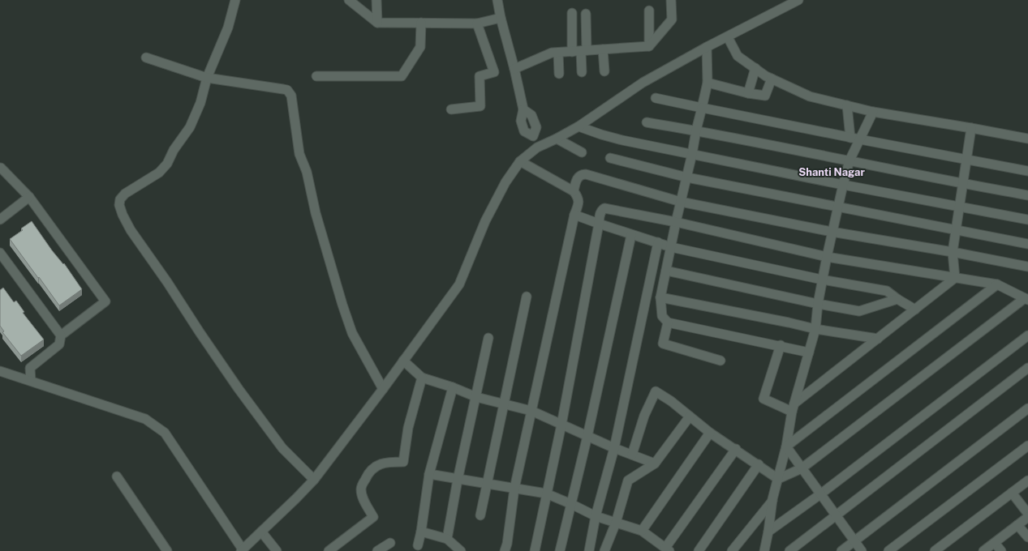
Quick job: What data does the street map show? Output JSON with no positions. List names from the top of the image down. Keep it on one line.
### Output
{"districts":["Shanti Nagar"]}
